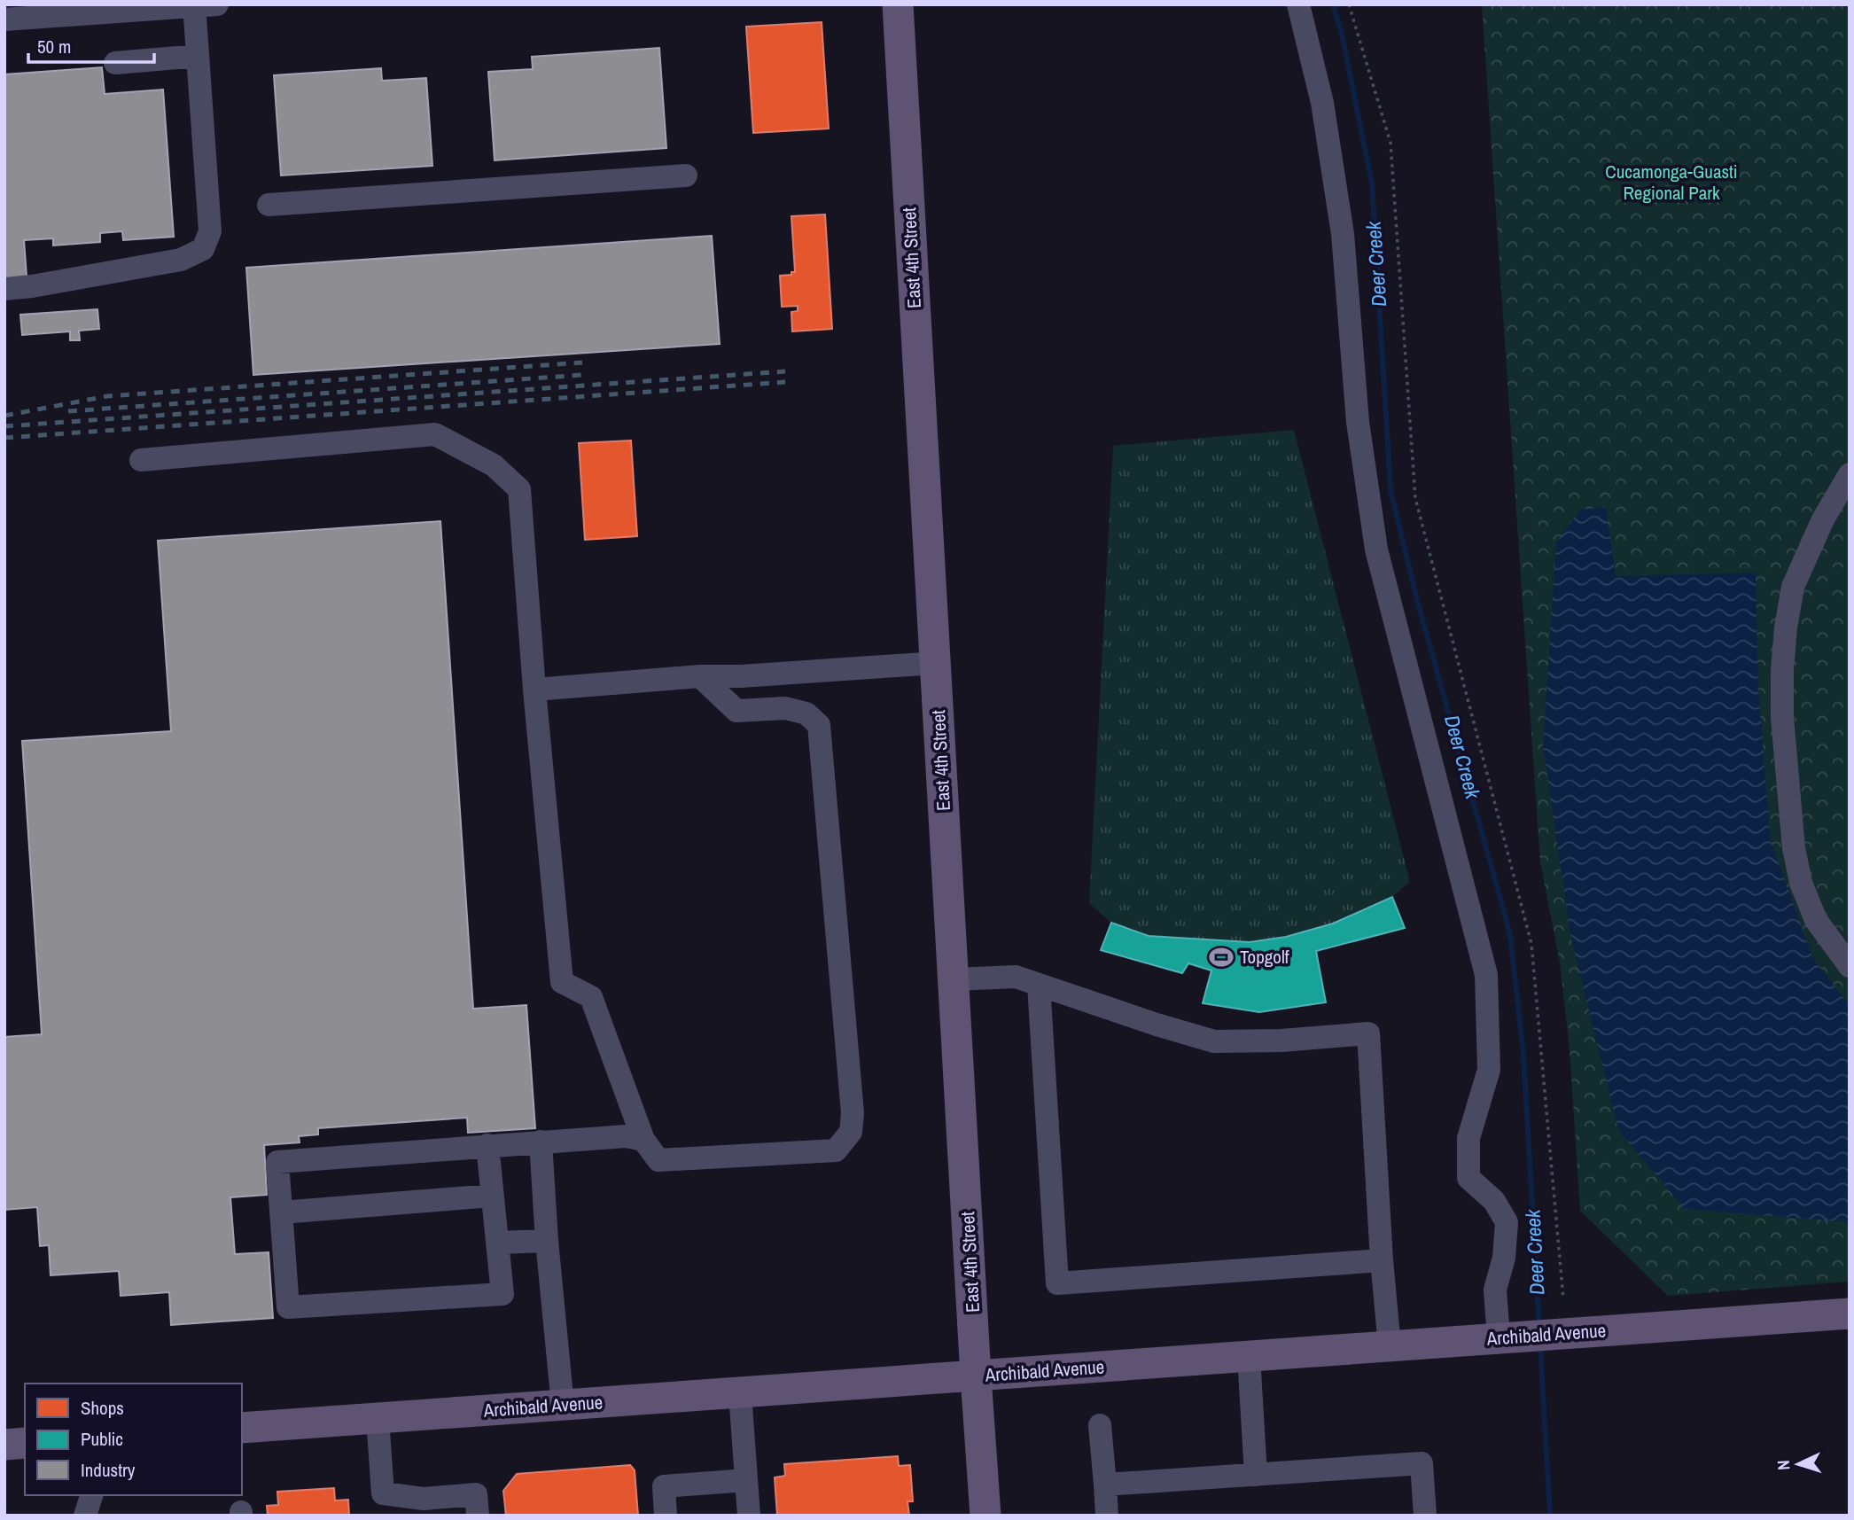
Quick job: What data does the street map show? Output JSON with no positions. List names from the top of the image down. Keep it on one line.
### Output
{"streets":{"main road":["East 4th Street","Archibald Avenue"]},"crossings":[["East 4th Street","Archibald Avenue"]],"water":["Deer Creek"],"parks":["Cucamonga-Guasti Regional Park"],"places":{"sports":["Topgolf"]},"legend":["Shops","Public","Industry"],"scale_bar":"50 m","north":"left"}
